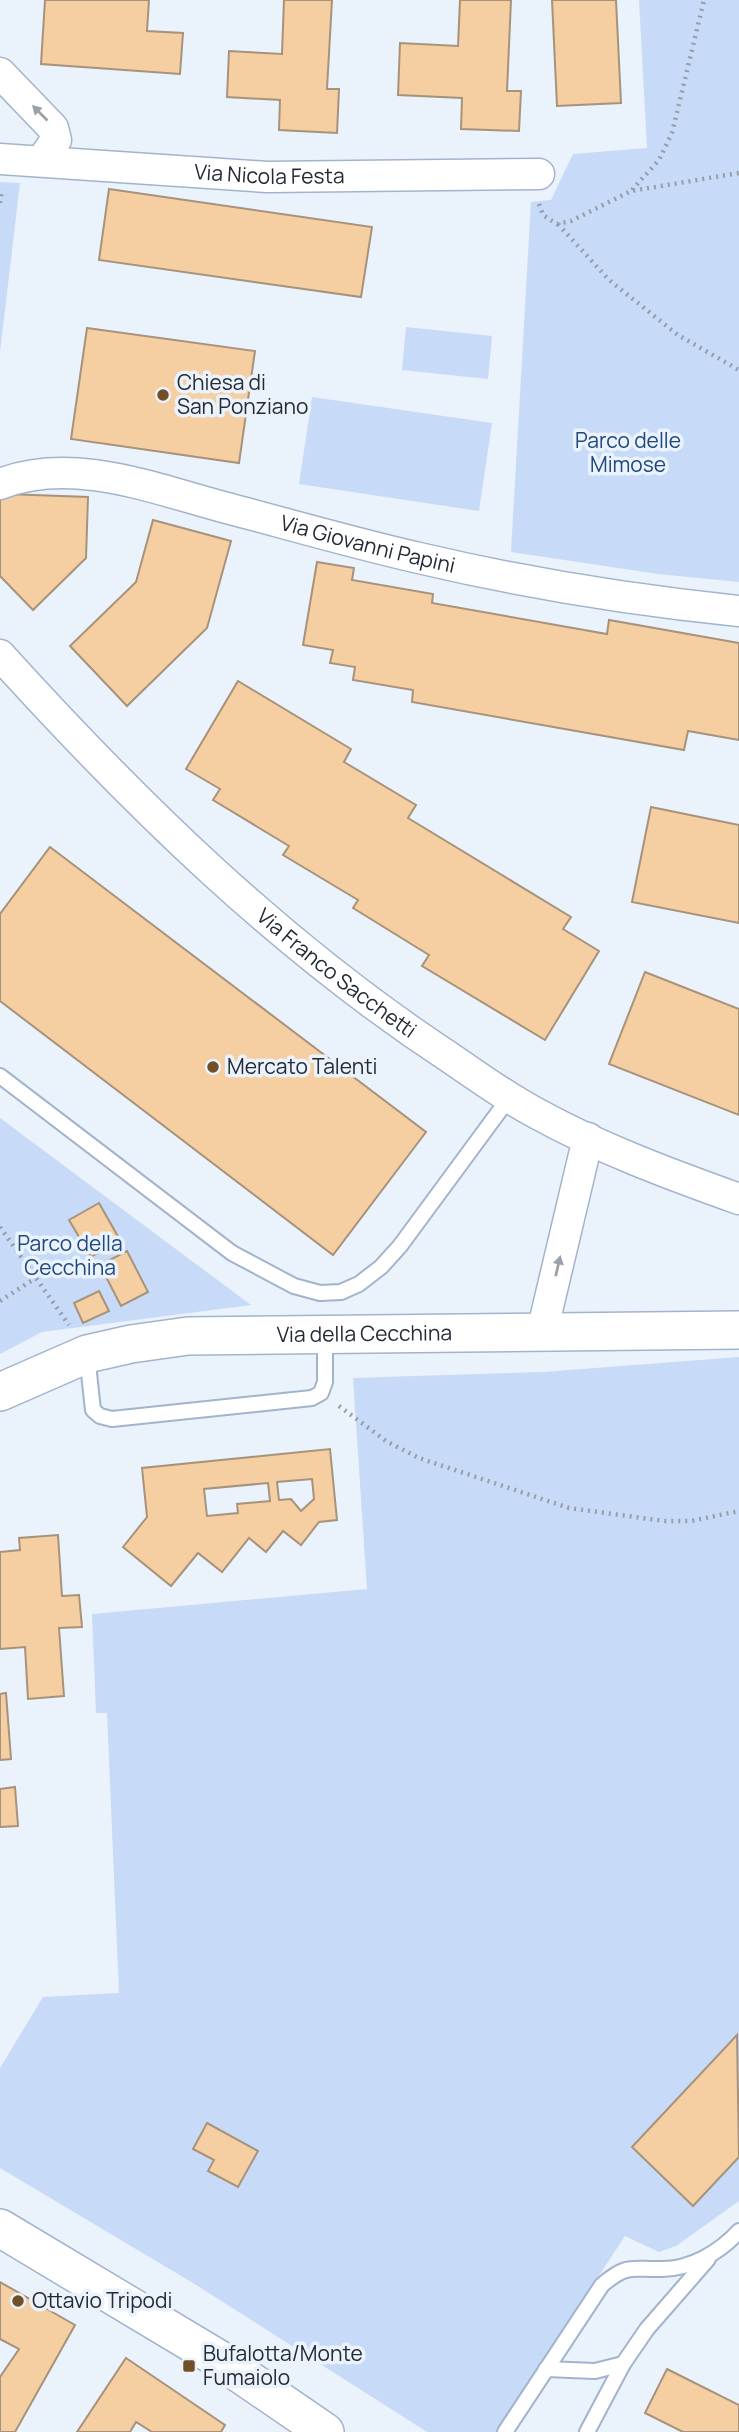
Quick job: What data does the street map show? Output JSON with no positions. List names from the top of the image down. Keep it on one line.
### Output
{"streets":{"street":["Via Nicola Festa","Via Giovanni Papini","Via Franco Sacchetti","Via della Cecchina"]},"parks":["Parco delle Mimose","Parco della Cecchina"],"places":{"other":["Chiesa di San Ponziano","Mercato Talenti","Ottavio Tripodi"],"transit":["Bufalotta/Monte Fumaiolo"]}}
